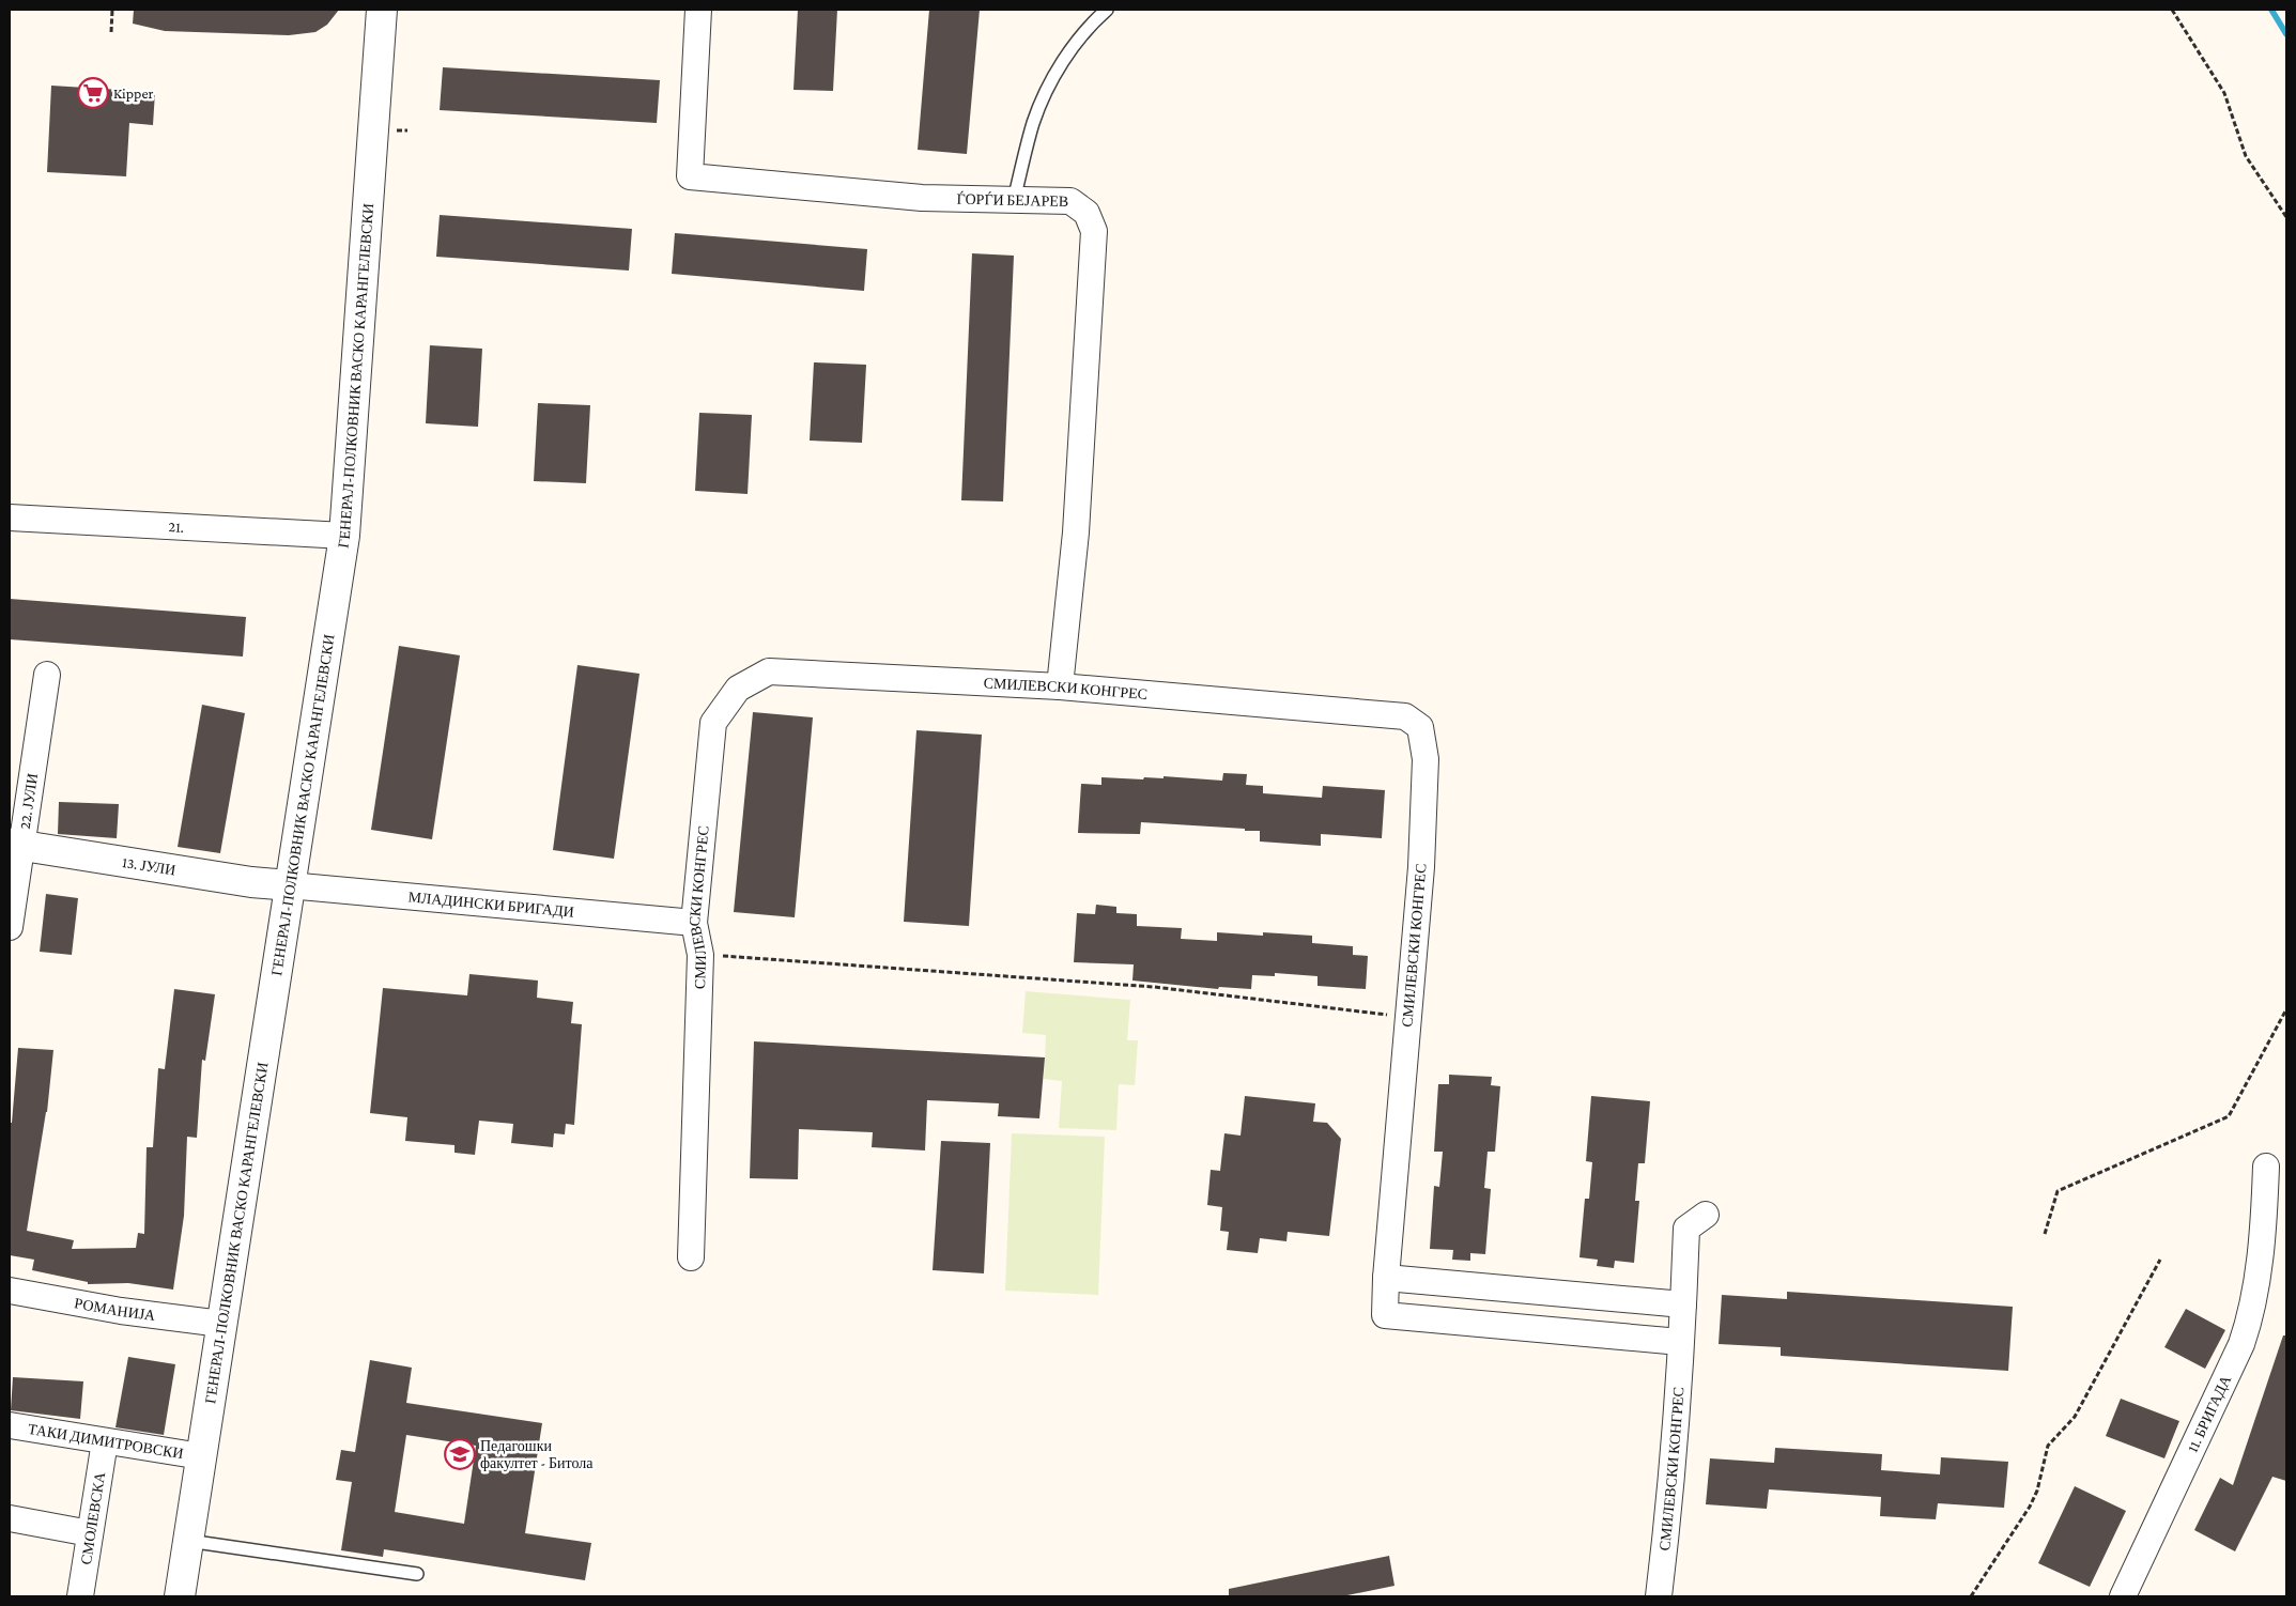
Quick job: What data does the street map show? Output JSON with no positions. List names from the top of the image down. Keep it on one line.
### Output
{"streets":{"street":["ЃОРЃИ БЕЈАРЕВ","ГЕНЕРАЛ-ПОЛКОВНИК ВАСКО КАРАНГЕЛЕВСКИ","21.","СМИЛЕВСКИ КОНГРЕС","22. ЈУЛИ","13. ЈУЛИ","МЛАДИНСКИ БРИГАДИ","РОМАНИЈА","11. БРИГАДА","ТАКИ ДИМИТРОВСКИ","СМОЛЕВСКА"]},"crossings":[["ЃОРЃИ БЕЈАРЕВ","СМИЛЕВСКИ КОНГРЕС"],["ГЕНЕРАЛ-ПОЛКОВНИК ВАСКО КАРАНГЕЛЕВСКИ","21."],["ГЕНЕРАЛ-ПОЛКОВНИК ВАСКО КАРАНГЕЛЕВСКИ","13. ЈУЛИ"],["ГЕНЕРАЛ-ПОЛКОВНИК ВАСКО КАРАНГЕЛЕВСКИ","МЛАДИНСКИ БРИГАДИ"],["ГЕНЕРАЛ-ПОЛКОВНИК ВАСКО КАРАНГЕЛЕВСКИ","РОМАНИЈА"],["ГЕНЕРАЛ-ПОЛКОВНИК ВАСКО КАРАНГЕЛЕВСКИ","ТАКИ ДИМИТРОВСКИ"],["СМИЛЕВСКИ КОНГРЕС","МЛАДИНСКИ БРИГАДИ"],["22. ЈУЛИ","13. ЈУЛИ"],["13. ЈУЛИ","МЛАДИНСКИ БРИГАДИ"],["ТАКИ ДИМИТРОВСКИ","СМОЛЕВСКА"]],"places":{"supermarket":["Kipper"],"school or university":["Педагошки факултет - Битола"]}}
